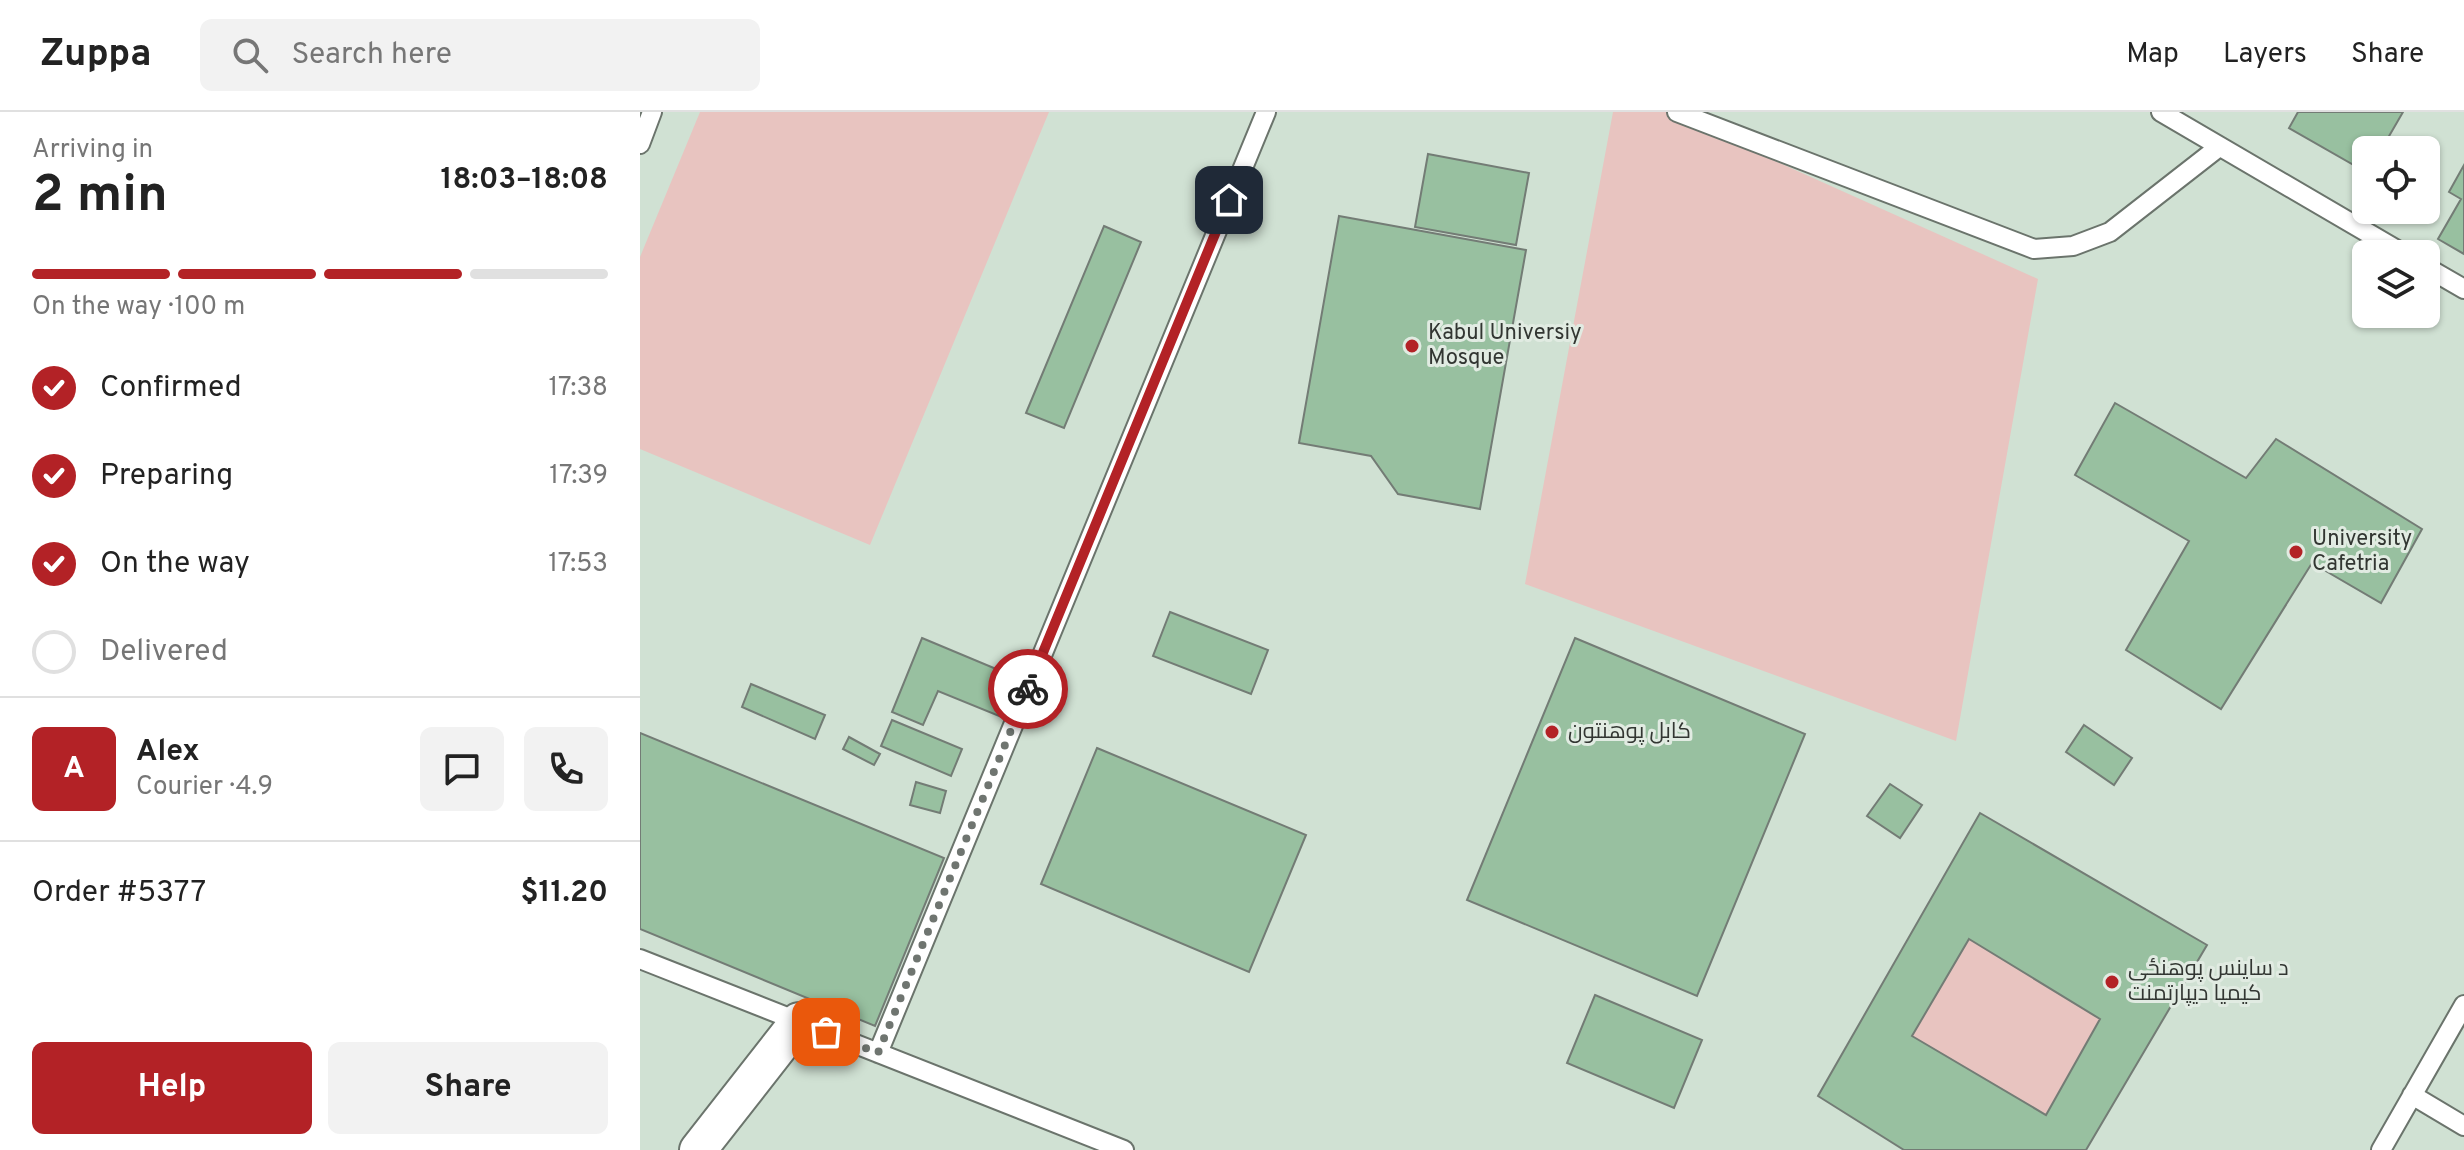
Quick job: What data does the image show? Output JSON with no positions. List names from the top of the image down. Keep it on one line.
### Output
{"places":["Kabul Universiy Mosque","University Cafetria","کابل پوهنتون","د ساینس پوهنحٔی کیمیا دیپارتمنت"],"page":{"header":"Zuppa","search":"Search here","nav":["Map","Layers","Share"],"heading":["2 min","Arriving in","18:03–18:08"],"panel":["Alex","Courier · 4.9","Order #5377","$11.20"],"bar":"On the way · 100 m","list":[["Confirmed","17:38"],["Preparing","17:39"],["On the way","17:53"],"Delivered"],"round":"A","buttons":["Help","Share"]}}
